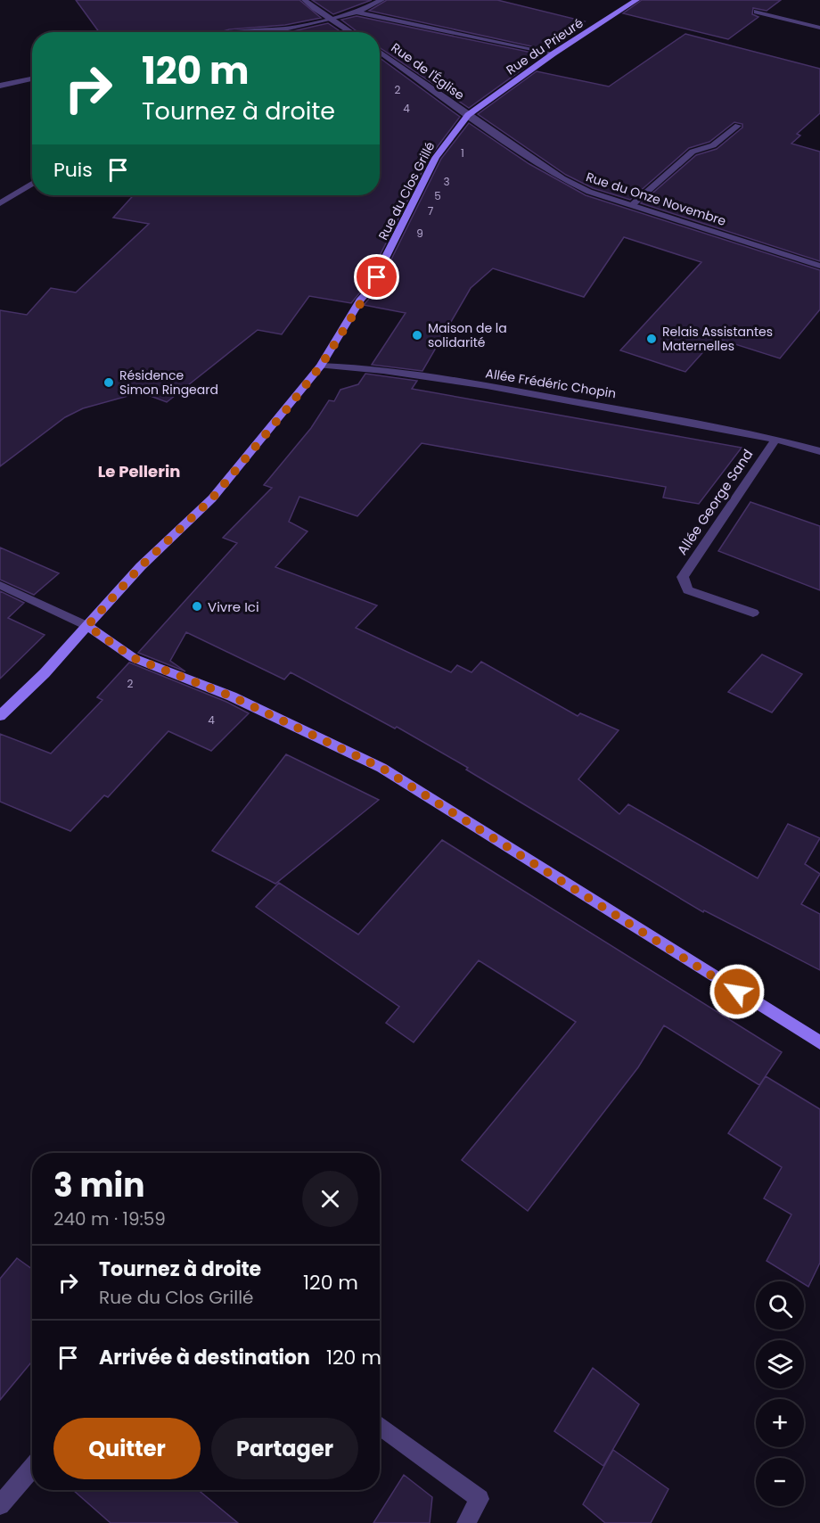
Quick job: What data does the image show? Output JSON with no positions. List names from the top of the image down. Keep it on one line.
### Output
{"streets":{"main road":["Rue du Prieuré","Rue du Clos Grillé"],"street":["Rue de l'Église","Rue du Onze Novembre","Allée Frédéric Chopin","Allée George Sand"]},"crossings":[["Rue du Prieuré","Rue de l'Église"],["Rue du Prieuré","Rue du Clos Grillé"],["Rue du Prieuré","Rue du Onze Novembre"],["Rue de l'Église","Rue du Clos Grillé"],["Rue de l'Église","Rue du Onze Novembre"],["Rue du Clos Grillé","Rue du Onze Novembre"],["Rue du Clos Grillé","Allée Frédéric Chopin"],["Allée Frédéric Chopin","Allée George Sand"]],"districts":["Le Pellerin"],"places":["Maison de la solidarité","Relais Assistantes Maternelles","Résidence Simon Ringeard","Vivre Ici"],"house_numbers":["2","4","1","3","5","7","9","2","4"],"page":{"turn":["120 m","Tournez à droite"],"then":"Puis","heading":["3 min","240 m · 19:59"],"list":[{"name":"Tournez à droite","note":"Rue du Clos Grillé","value":"120 m"},{"name":"Arrivée à destination","value":"120 m"}],"map_buttons":["+","−"],"buttons":["Quitter","Partager"]}}
